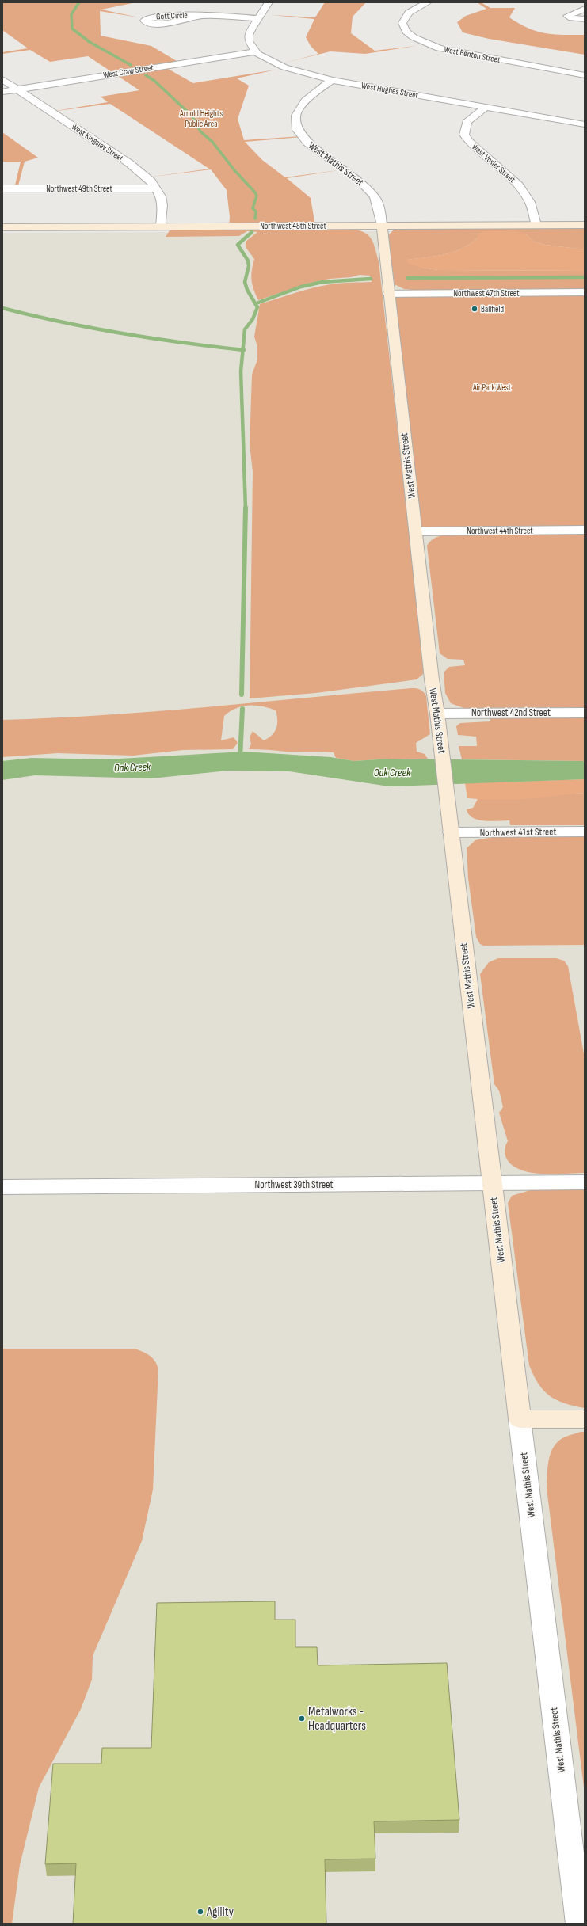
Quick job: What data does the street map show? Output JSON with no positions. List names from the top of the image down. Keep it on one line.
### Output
{"streets":{"street":["Gott Circle","West Benton Street","West Craw Street","West Hughes Street","West Kingsley Street","West Vosler Street","West Mathis Street","Northwest 49th Street","Northwest 48th Street","Northwest 47th Street","Northwest 44th Street","Northwest 42nd Street","Northwest 41st Street","Northwest 39th Street"]},"crossings":[["West Craw Street","West Hughes Street"],["West Craw Street","West Kingsley Street"],["West Hughes Street","West Vosler Street"],["West Hughes Street","West Mathis Street"],["West Kingsley Street","Northwest 49th Street"],["West Kingsley Street","Northwest 48th Street"],["West Vosler Street","Northwest 48th Street"],["West Mathis Street","Northwest 48th Street"],["West Mathis Street","Northwest 47th Street"],["West Mathis Street","Northwest 44th Street"],["West Mathis Street","Northwest 42nd Street"],["West Mathis Street","Northwest 41st Street"],["West Mathis Street","Northwest 39th Street"]],"water":["Oak Creek"],"parks":["Arnold Heights Public Area","Air Park West"],"places":["Ballfield","Metalworks - Headquarters","Agility"]}
